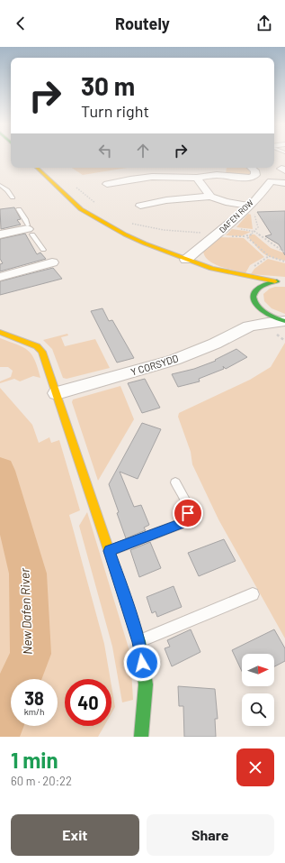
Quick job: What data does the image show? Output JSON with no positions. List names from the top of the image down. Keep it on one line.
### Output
{"streets":{"street":["DAFEN ROW","Y CORSYDD"]},"water":["New Dafen River"],"north":"right","page":{"header":"Routely","turn":["30 m","Turn right"],"speed":"38 km/h","limit":"40","heading":["1 min","60 m · 20:22"],"buttons":["Exit","Share"]}}
